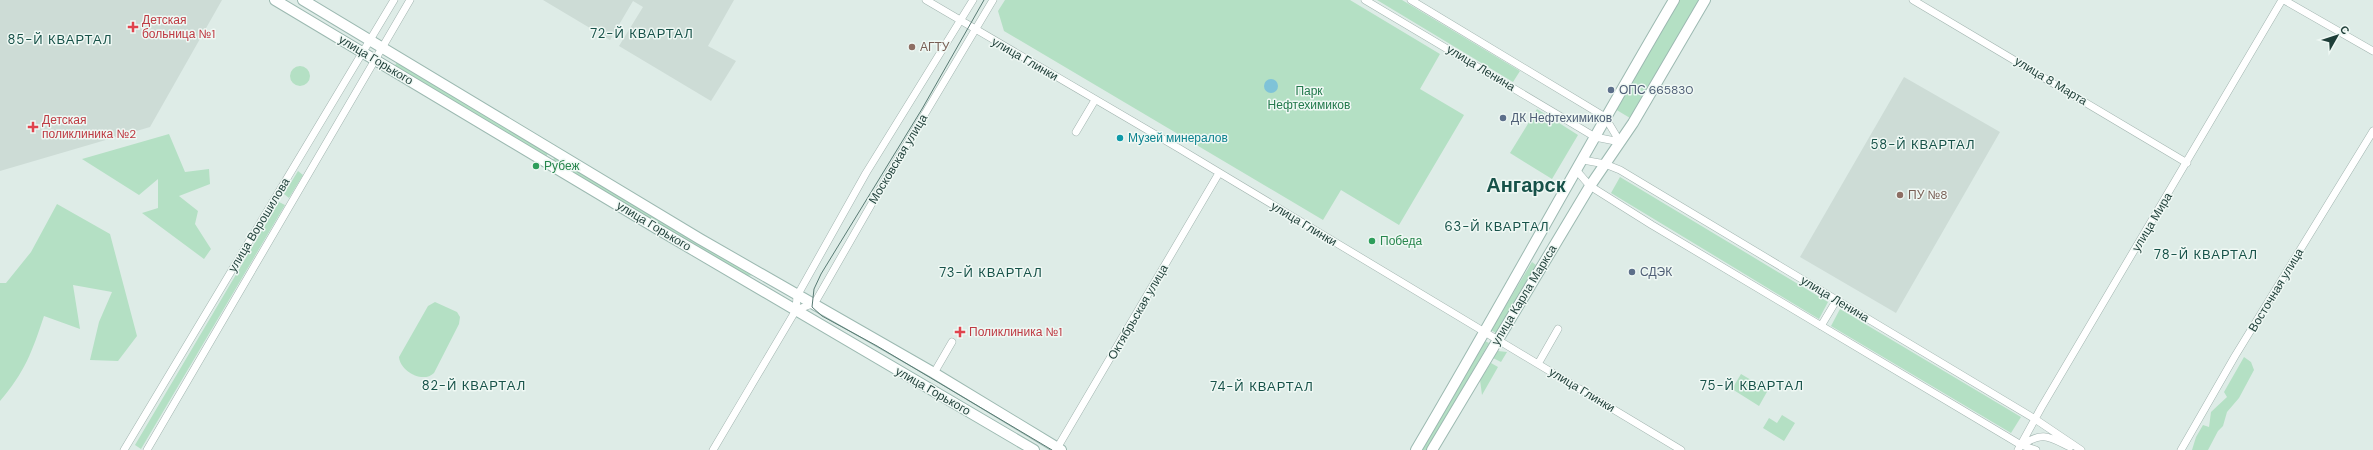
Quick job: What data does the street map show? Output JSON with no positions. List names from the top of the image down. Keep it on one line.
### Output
{"streets":{"main road":["улица Горького","улица Карла Маркса"],"street":["улица Глинки","улица Ленина","улица 8 Марта","Московская улица","улица Мира","улица Ворошилова","Восточная улица","Октябрьская улица"]},"crossings":[["улица Глинки","Московская улица"],["улица Глинки","улица Карла Маркса"],["улица Глинки","Октябрьская улица"],["улица Горького","Московская улица"],["улица Горького","улица Ворошилова"],["улица Горького","Октябрьская улица"],["улица Ленина","улица Мира"],["улица Ленина","улица Карла Маркса"],["улица 8 Марта","улица Мира"]],"districts":["72-Й КВАРТАЛ","85-Й КВАРТАЛ","58-Й КВАРТАЛ","Ангарск","63-Й КВАРТАЛ","78-Й КВАРТАЛ","73-Й КВАРТАЛ","82-Й КВАРТАЛ","75-Й КВАРТАЛ","74-Й КВАРТАЛ"],"parks":["Парк Нефтехимиков"],"places":{"health":["Детская больница №1","Детская поликлиника №2","Поликлиника №1"],"other":["АГТУ","ОПС 665830","ДК Нефтехимиков","Музей минералов","Рубеж","ПУ №8","Победа","СДЭК"]},"north":"top right"}
